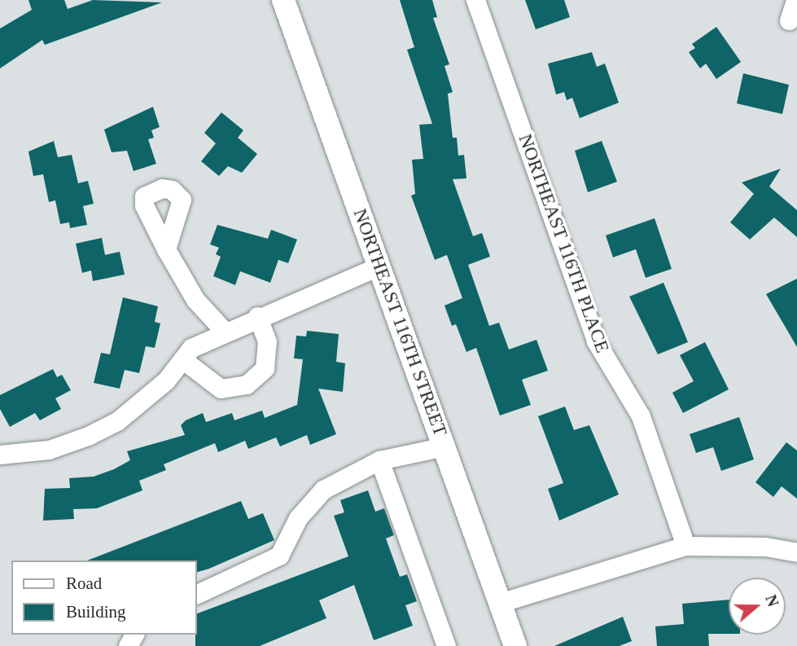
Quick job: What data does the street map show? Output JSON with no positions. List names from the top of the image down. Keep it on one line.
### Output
{"streets":{"street":["NORTHEAST 116TH PLACE","NORTHEAST 116TH STREET"]},"legend":["Road","Building"],"north":"right"}
